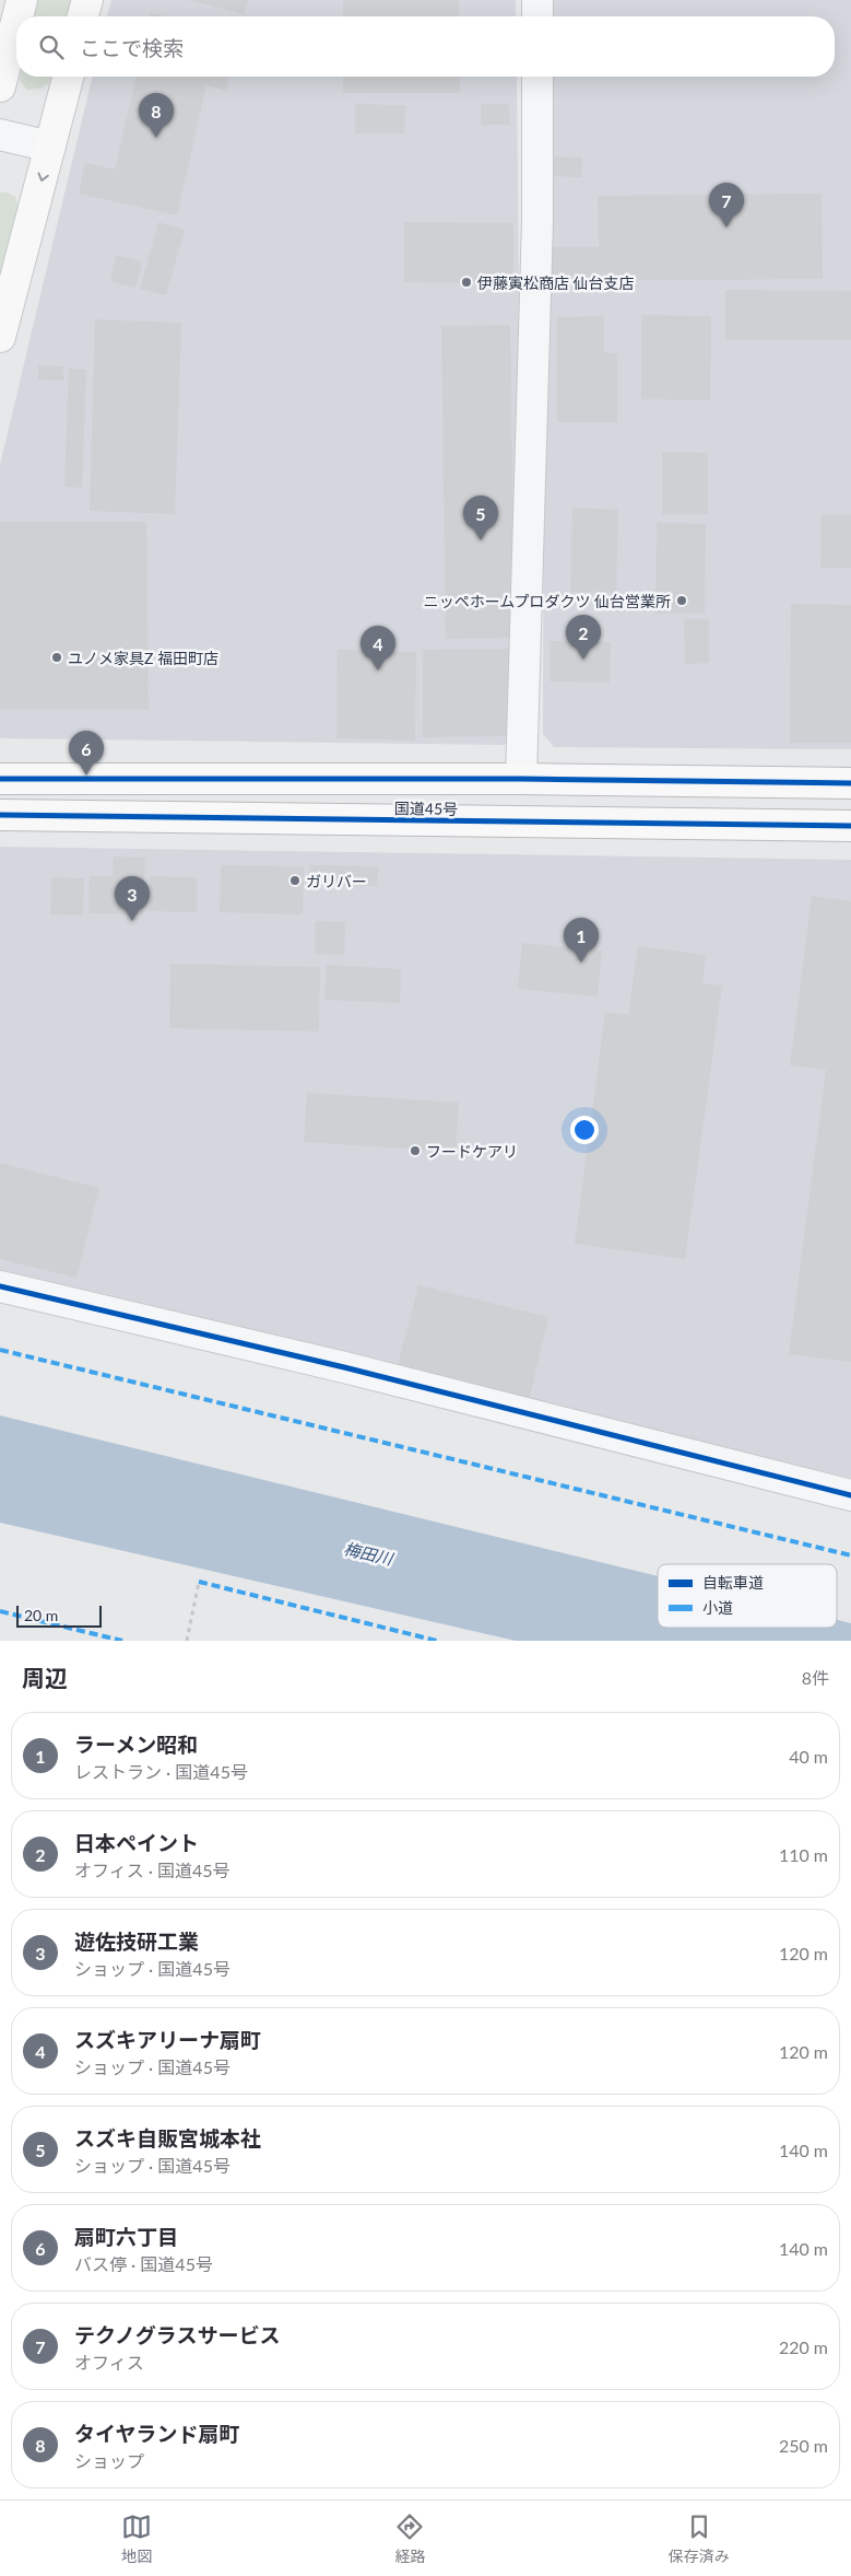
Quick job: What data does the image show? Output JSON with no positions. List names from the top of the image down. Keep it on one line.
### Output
{"streets":{"main road":["国道45号"]},"water":["梅田川"],"places":["伊藤寅松商店 仙台支店","ニッペホームプロダクツ 仙台営業所","ユノメ家具Z 福田町店","ガリバー","フードケアリ"],"legend":["自転車道","小道"],"scale_bar":"20 m","page":{"search":"ここで検索","pins":["8","7","5","2","4","6","3","1"],"scale":"20 m","heading":["周辺","8件"],"list":[{"mark":"1","name":"ラーメン昭和","note":"レストラン · 国道45号","value":"40 m"},{"mark":"2","name":"日本ペイント","note":"オフィス · 国道45号","value":"110 m"},{"mark":"3","name":"遊佐技研工業","note":"ショップ · 国道45号","value":"120 m"},{"mark":"4","name":"スズキアリーナ扇町","note":"ショップ · 国道45号","value":"120 m"},{"mark":"5","name":"スズキ自販宮城本社","note":"ショップ · 国道45号","value":"140 m"},{"mark":"6","name":"扇町六丁目","note":"バス停 · 国道45号","value":"140 m"},{"mark":"7","name":"テクノグラスサービス","note":"オフィス","value":"220 m"},{"mark":"8","name":"タイヤランド扇町","note":"ショップ","value":"250 m"}],"nav":["地図","経路","保存済み"]}}
